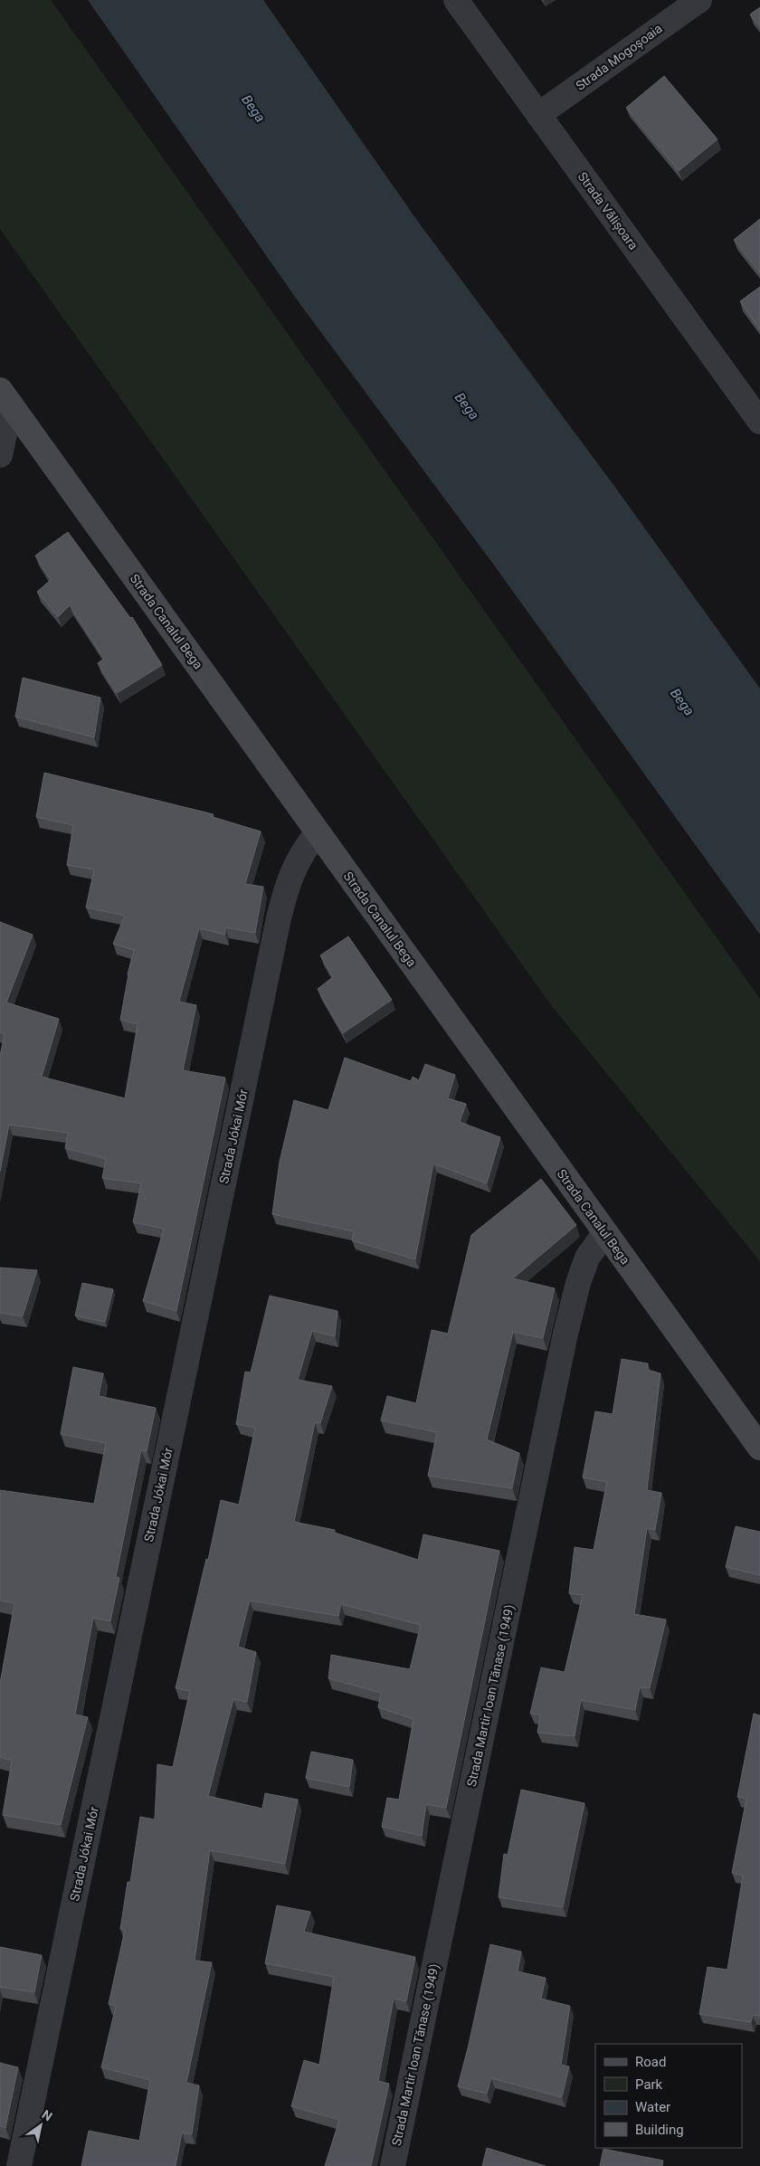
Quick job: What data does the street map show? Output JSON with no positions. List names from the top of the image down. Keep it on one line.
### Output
{"streets":{"street":["Strada Mogoșoaia","Strada Vălișoara","Strada Canalul Bega","Strada Jókai Mór","Strada Martir Ioan Tănase (1949)"]},"crossings":[["Strada Mogoșoaia","Strada Vălișoara"],["Strada Canalul Bega","Strada Jókai Mór"],["Strada Canalul Bega","Strada Martir Ioan Tănase (1949)"]],"water":["Bega"],"legend":["Road","Park","Water","Building"],"north":"top right"}
